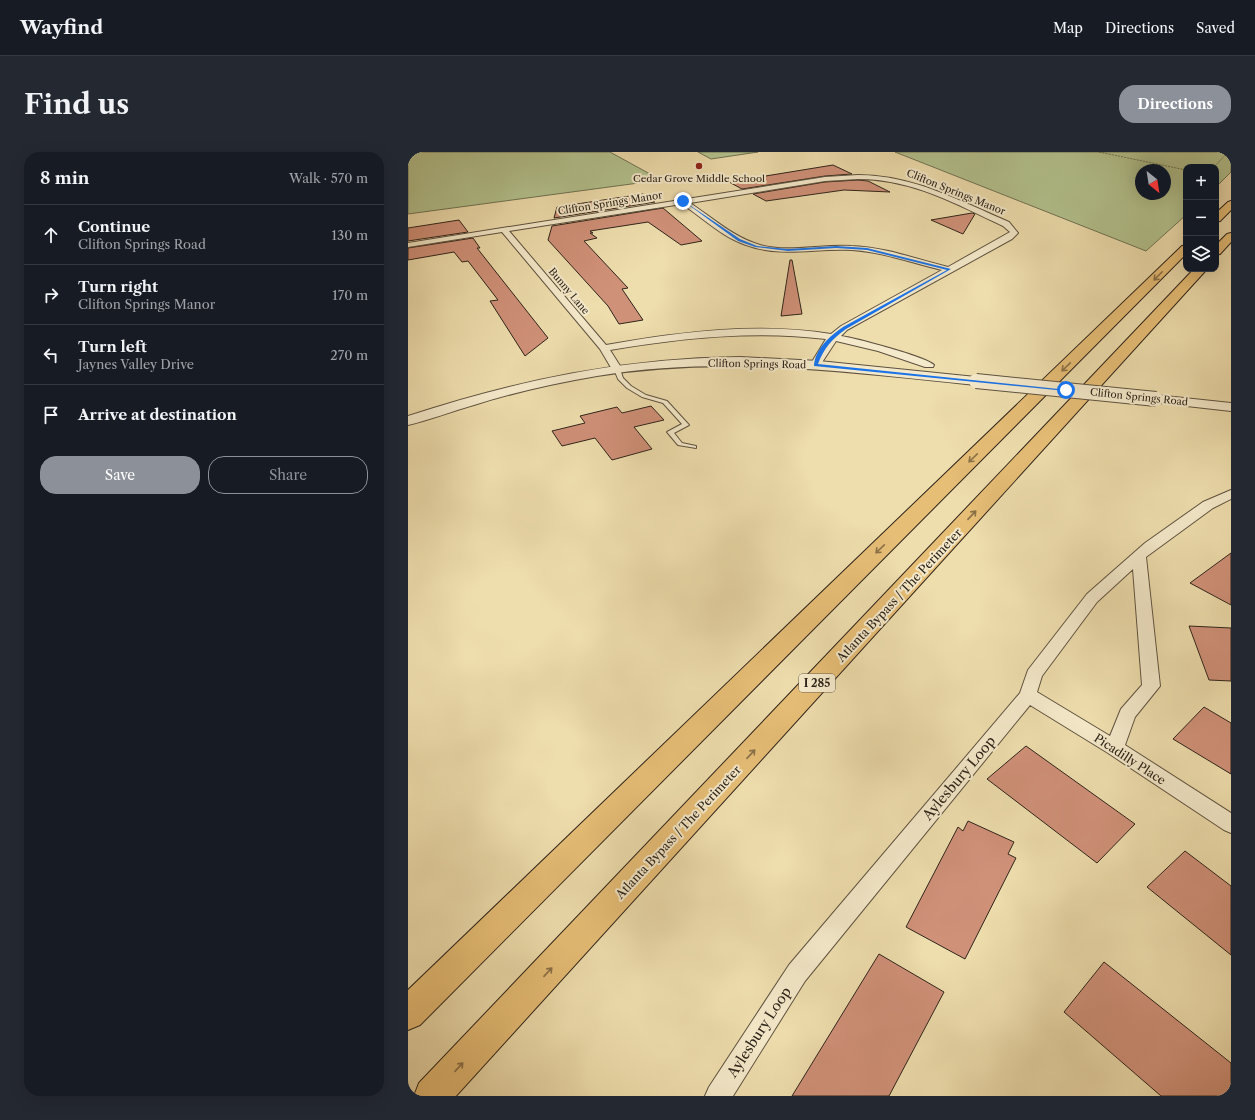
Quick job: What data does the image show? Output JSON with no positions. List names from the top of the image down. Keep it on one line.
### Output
{"streets":{"highway":["Atlanta Bypass / The Perimeter","I 285"],"street":["Clifton Springs Manor","Bunny Lane","Clifton Springs Road","Picadilly Place","Aylesbury Loop"]},"crossings":[["Clifton Springs Manor","Bunny Lane"],["Clifton Springs Manor","Clifton Springs Road"],["Bunny Lane","Clifton Springs Road"],["Picadilly Place","Aylesbury Loop"]],"places":["Cedar Grove Middle School"],"north":"bottom right","page":{"header":"Wayfind","nav":["Map","Directions","Saved"],"buttons":["Directions",["Save","Share"]],"title":"Find us","heading":["8 min","Walk · 570 m"],"map_buttons":["+","−"],"list":[["Continue","Clifton Springs Road","130 m"],["Turn right","Clifton Springs Manor","170 m"],["Turn left","Jaynes Valley Drive","270 m"],"Arrive at destination"]}}
